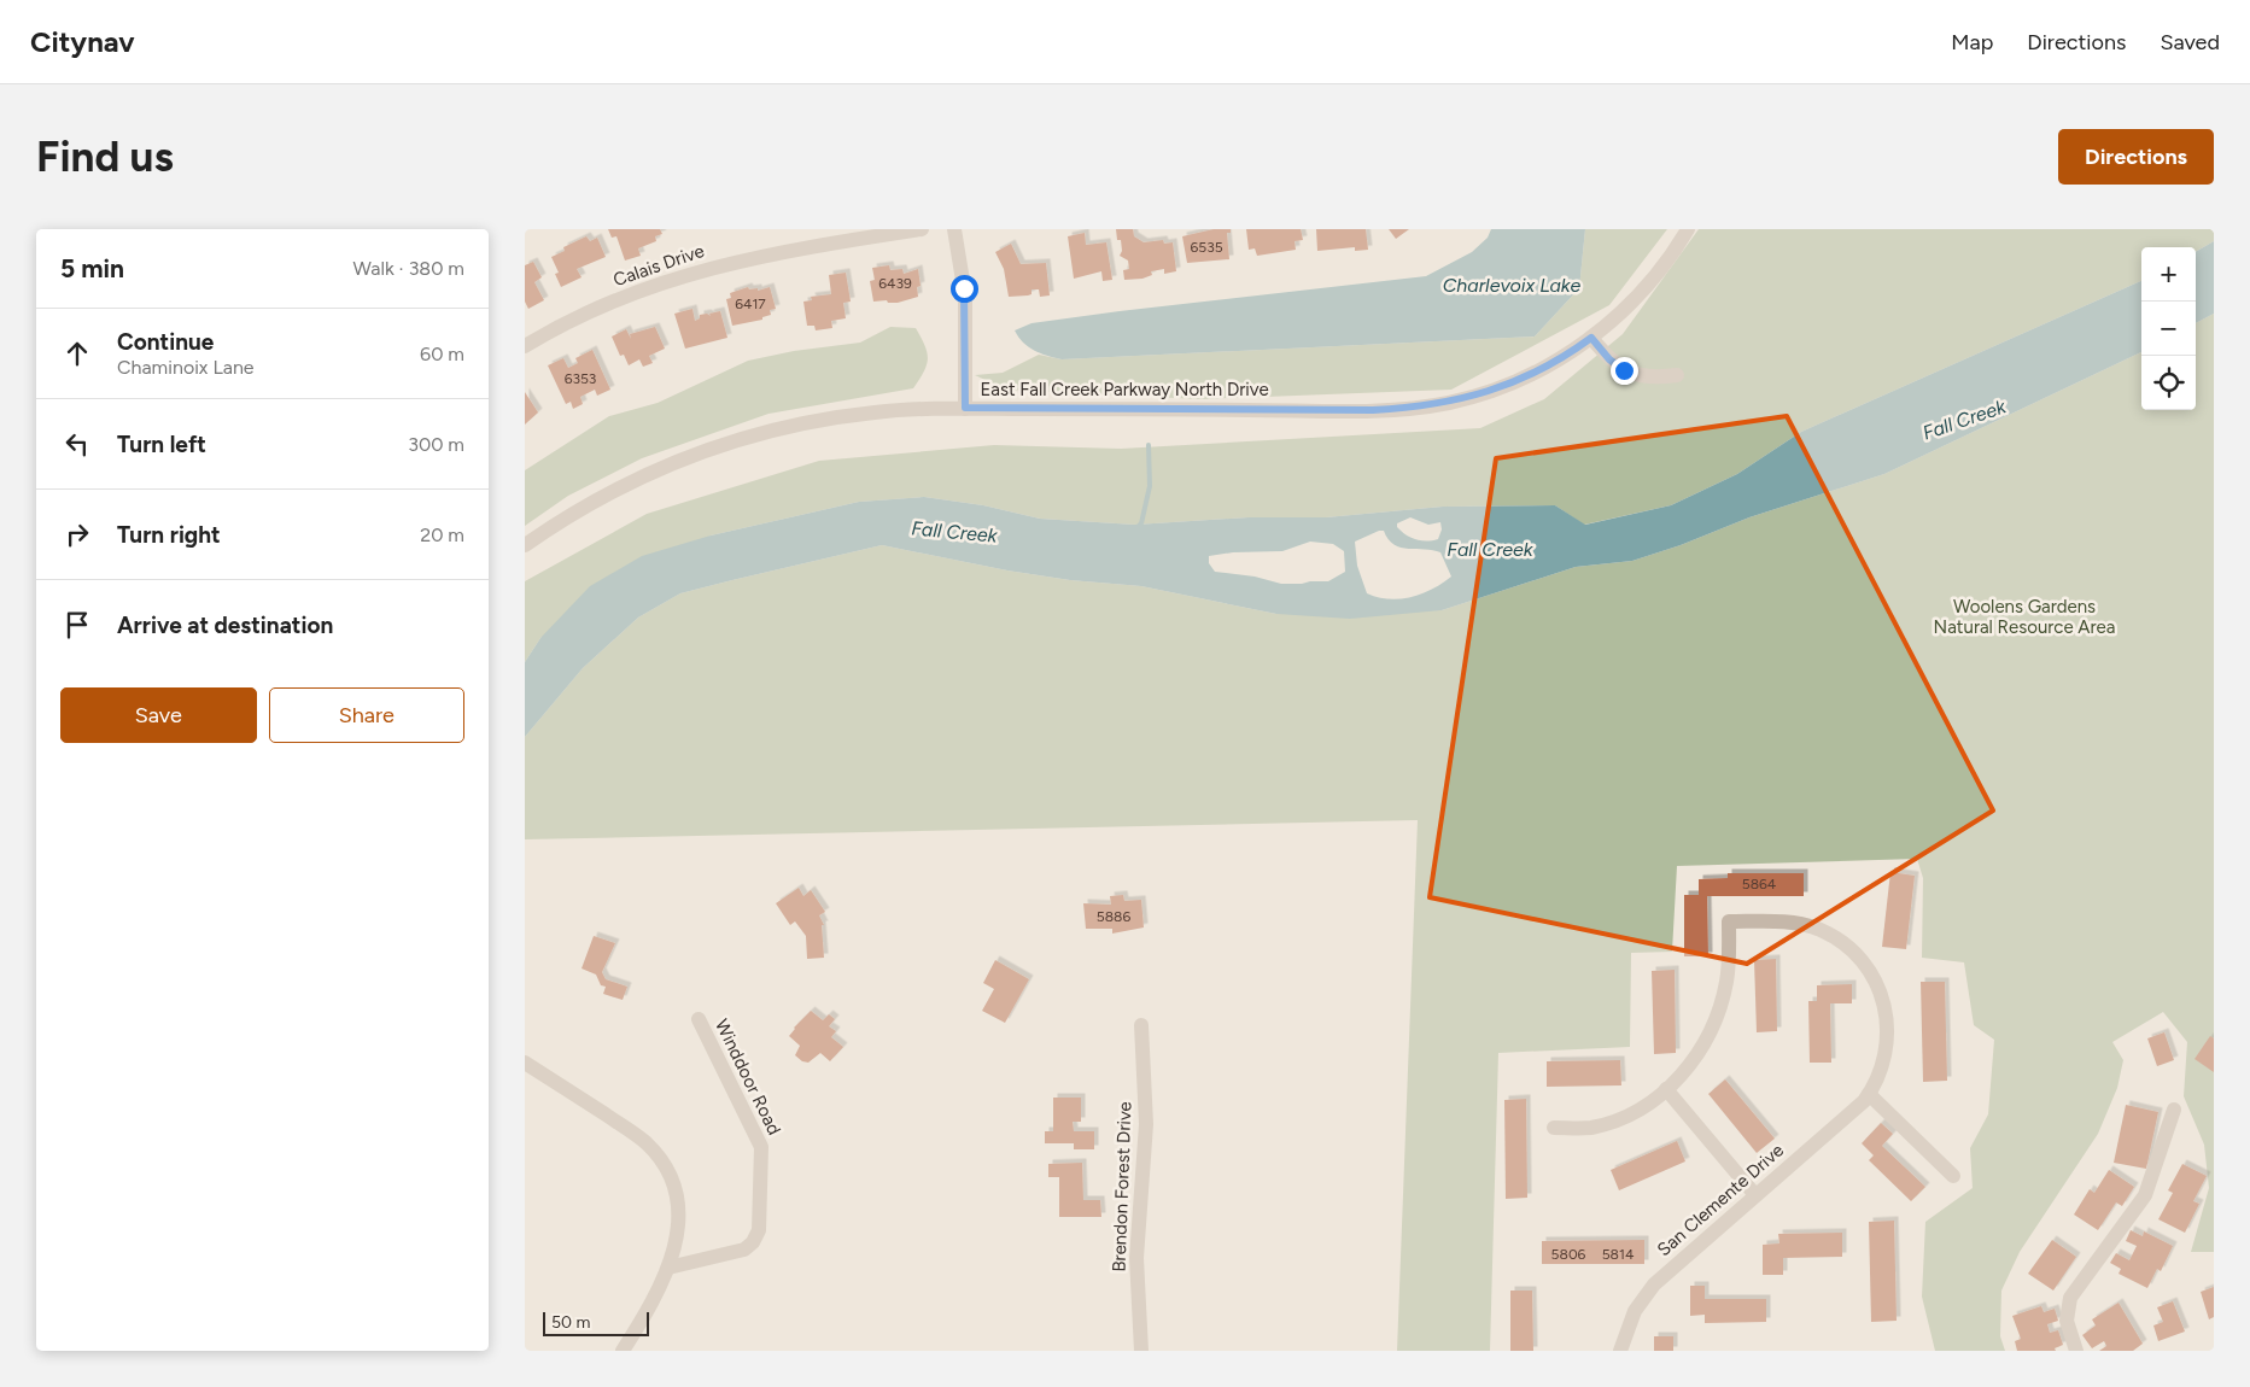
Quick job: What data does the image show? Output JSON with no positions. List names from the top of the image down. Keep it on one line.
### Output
{"streets":{"street":["Calais Drive","East Fall Creek Parkway North Drive","Winddoor Road","Brendon Forest Drive","San Clemente Drive"]},"water":["Charlevoix Lake","Fall Creek"],"parks":["Woolens Gardens Natural Resource Area"],"house_numbers":["6535","6439","6417","6353","5864","5886","5806","5814"],"scale_bar":"50 m","page":{"header":"Citynav","nav":["Map","Directions","Saved"],"buttons":["Directions",["Save","Share"]],"title":"Find us","heading":["5 min","Walk · 380 m"],"map_buttons":["+","−"],"list":[["Continue","Chaminoix Lane","60 m"],["Turn left","300 m"],["Turn right","20 m"],"Arrive at destination"],"scale":"50 m"}}
